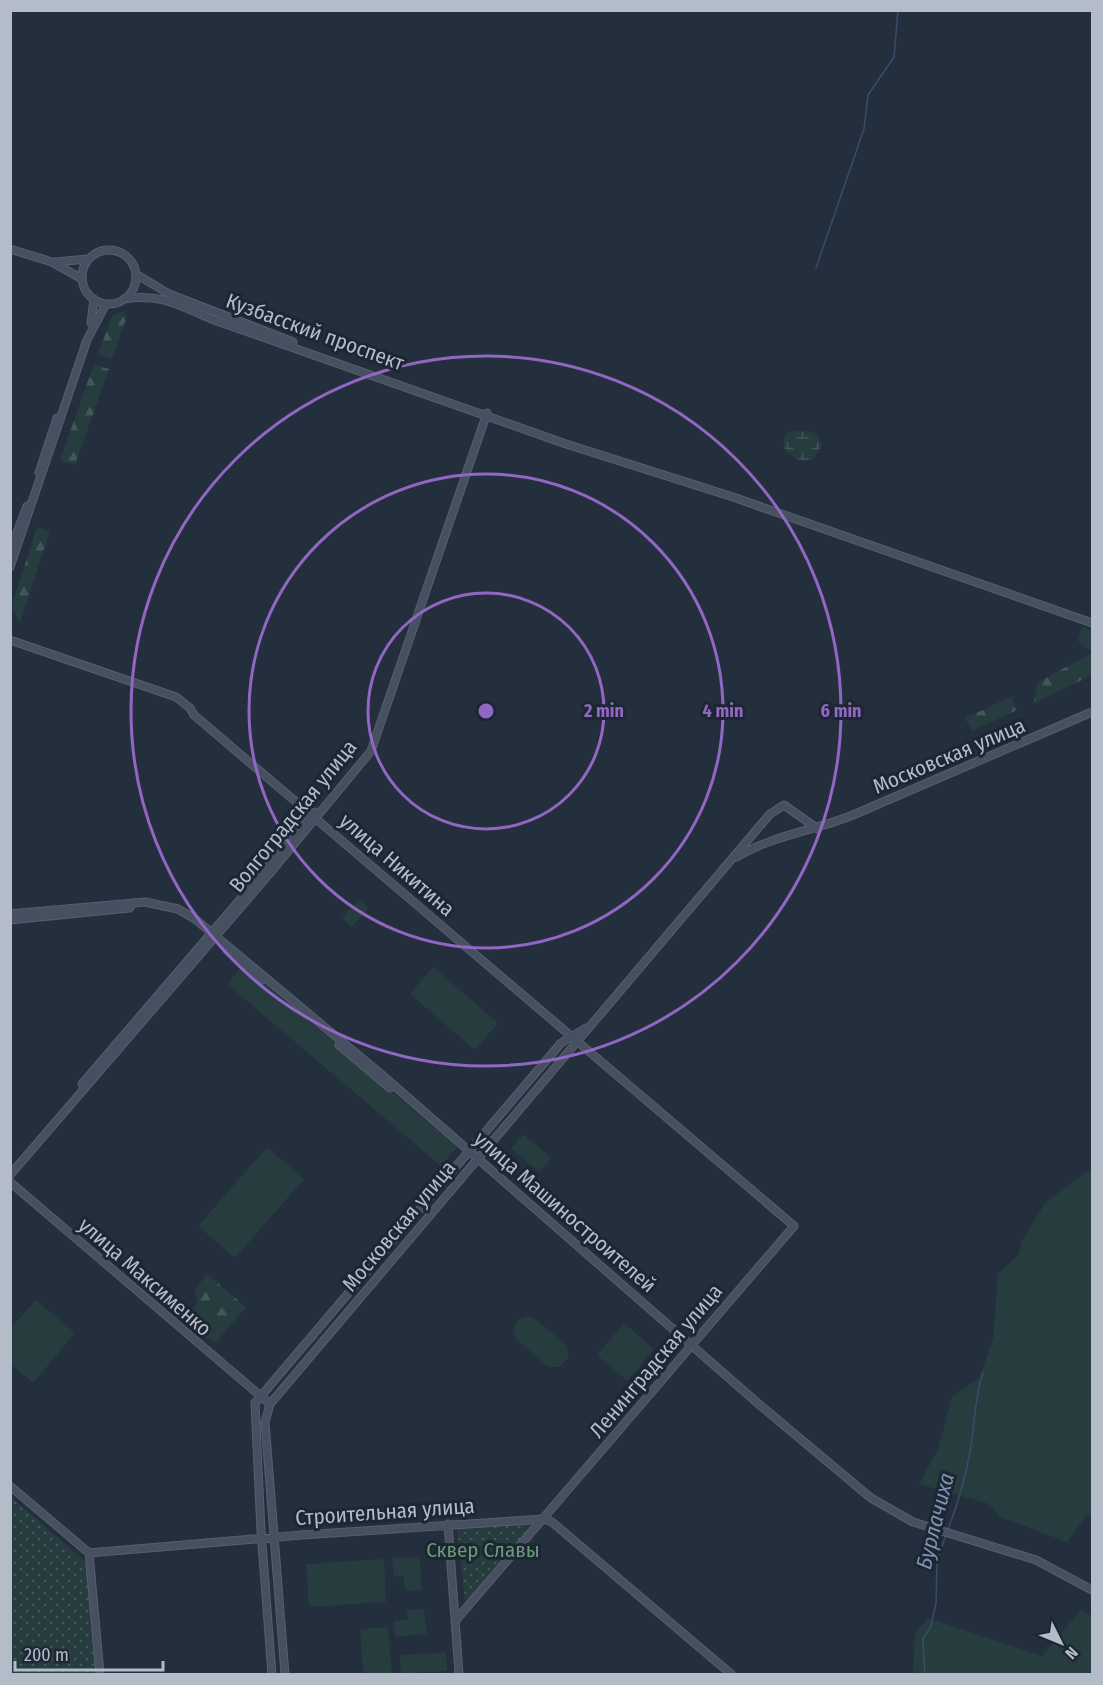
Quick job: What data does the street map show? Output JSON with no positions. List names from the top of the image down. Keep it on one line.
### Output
{"streets":{"main road":["Кузбасский проспект","Московская улица","Волгоградская улица","улица Никитина","улица Машиностроителей","улица Максименко","Ленинградская улица","Строительная улица"]},"crossings":[["Кузбасский проспект","Волгоградская улица"],["Московская улица","улица Никитина"],["Московская улица","улица Машиностроителей"],["Московская улица","улица Максименко"],["Московская улица","Ленинградская улица"],["Волгоградская улица","улица Никитина"],["Волгоградская улица","улица Машиностроителей"],["улица Никитина","Ленинградская улица"],["улица Машиностроителей","Ленинградская улица"],["Ленинградская улица","Строительная улица"]],"water":["Бурлачиха"],"parks":["Сквер Славы"],"scale_bar":"200 m","north":"bottom right","rings":["2 min","4 min","6 min"]}
